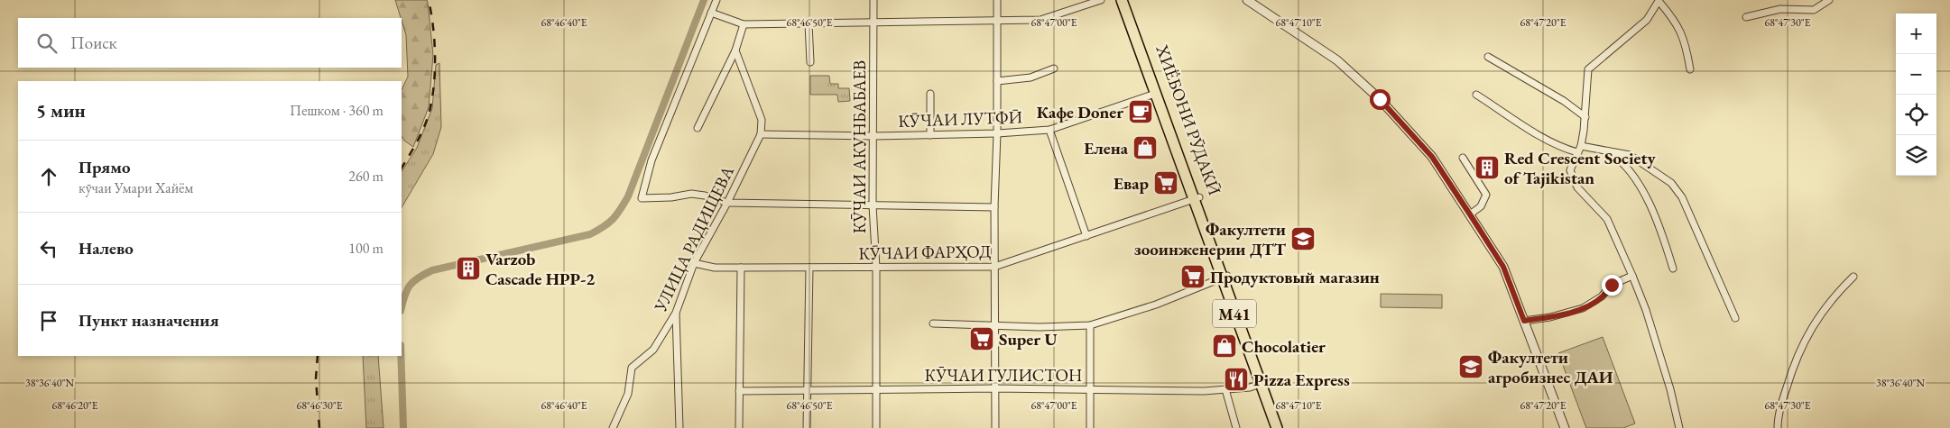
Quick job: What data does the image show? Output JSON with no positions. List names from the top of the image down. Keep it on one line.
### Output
{"streets":{"highway":["ХИЁБОНИ РӮДАКӢ","M41"],"street":["КӮЧАИ ЛУТФӢ","КӮЧАИ АКУНБАБАЕВ","УЛИЦА РАДИЩЕВА","КӮЧАИ ФАРҲОД","КӮЧАИ ГУЛИСТОН"]},"crossings":[["КӮЧАИ ЛУТФӢ","КӮЧАИ АКУНБАБАЕВ"],["КӮЧАИ ЛУТФӢ","УЛИЦА РАДИЩЕВА"],["КӮЧАИ ЛУТФӢ","M41"],["ХИЁБОНИ РӮДАКӢ","M41"],["КӮЧАИ АКУНБАБАЕВ","КӮЧАИ ФАРҲОД"],["КӮЧАИ АКУНБАБАЕВ","КӮЧАИ ГУЛИСТОН"],["УЛИЦА РАДИЩЕВА","КӮЧАИ ФАРҲОД"],["КӮЧАИ ФАРҲОД","M41"],["M41","КӮЧАИ ГУЛИСТОН"]],"places":{"cafe":["Кафе Doner"],"shop":["Елена","Chocolatier"],"building":["Red Crescent Society of Tajikistan","Varzob Cascade HPP-2"],"supermarket":["Евар","Продуктовый магазин","Super U"],"school or university":["Факултети зооинженерии ДТТ","Факултети агробизнес ДАИ"],"restaurant":["Pizza Express"]},"page":{"map_buttons":["+","−"],"search":"Поиск","heading":["5 мин","Пешком · 360 m"],"list":[["Прямо","кӯчаи Умари Хайём","260 m"],["Налево","100 m"],"Пункт назначения"]},"coordinates":["68°46'40\"E","68°46'50\"E","68°47'00\"E","68°47'10\"E","68°47'20\"E","68°47'30\"E","38°36'40\"N","68°46'20\"E","68°46'30\"E"]}
